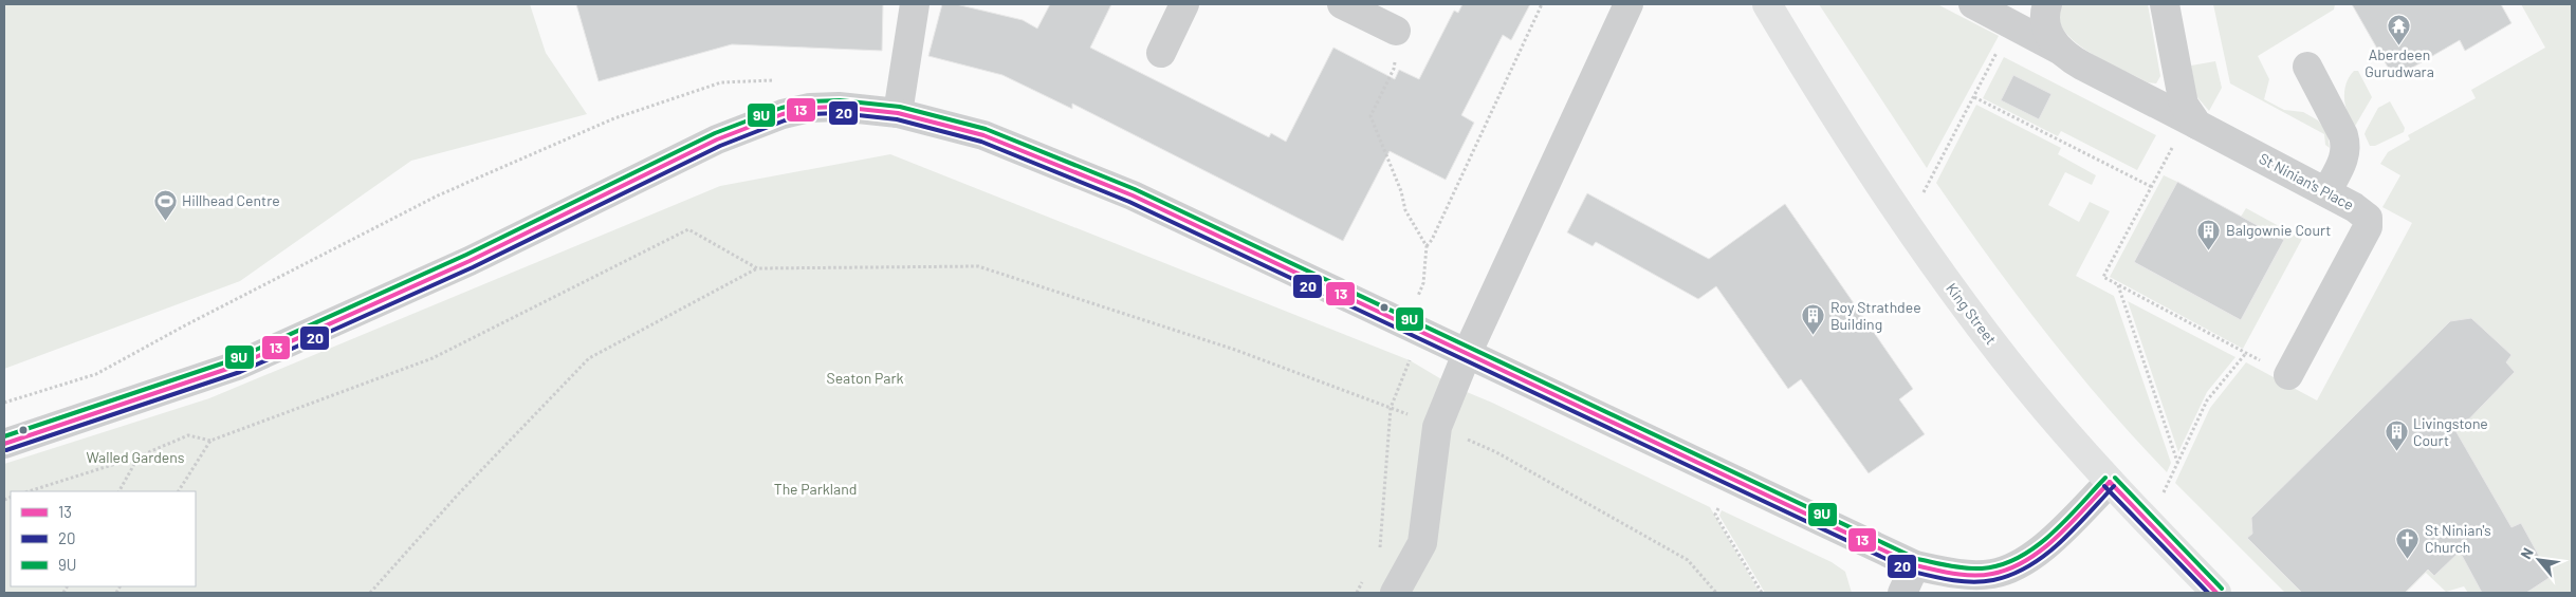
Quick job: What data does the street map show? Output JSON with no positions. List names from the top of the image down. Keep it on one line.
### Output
{"streets":{"main road":["King Street"],"street":["St Ninian's Place"]},"parks":["Seaton Park","Walled Gardens","The Parkland"],"places":{"temple":["Aberdeen Gurudwara"],"sports":["Hillhead Centre"],"building":["Balgownie Court","Roy Strathdee Building","Livingstone Court"],"church":["St Ninian's Church"]},"lines":["transit line 9U","transit line 13","transit line 20"],"legend":["13","20","9U"],"north":"top left"}
